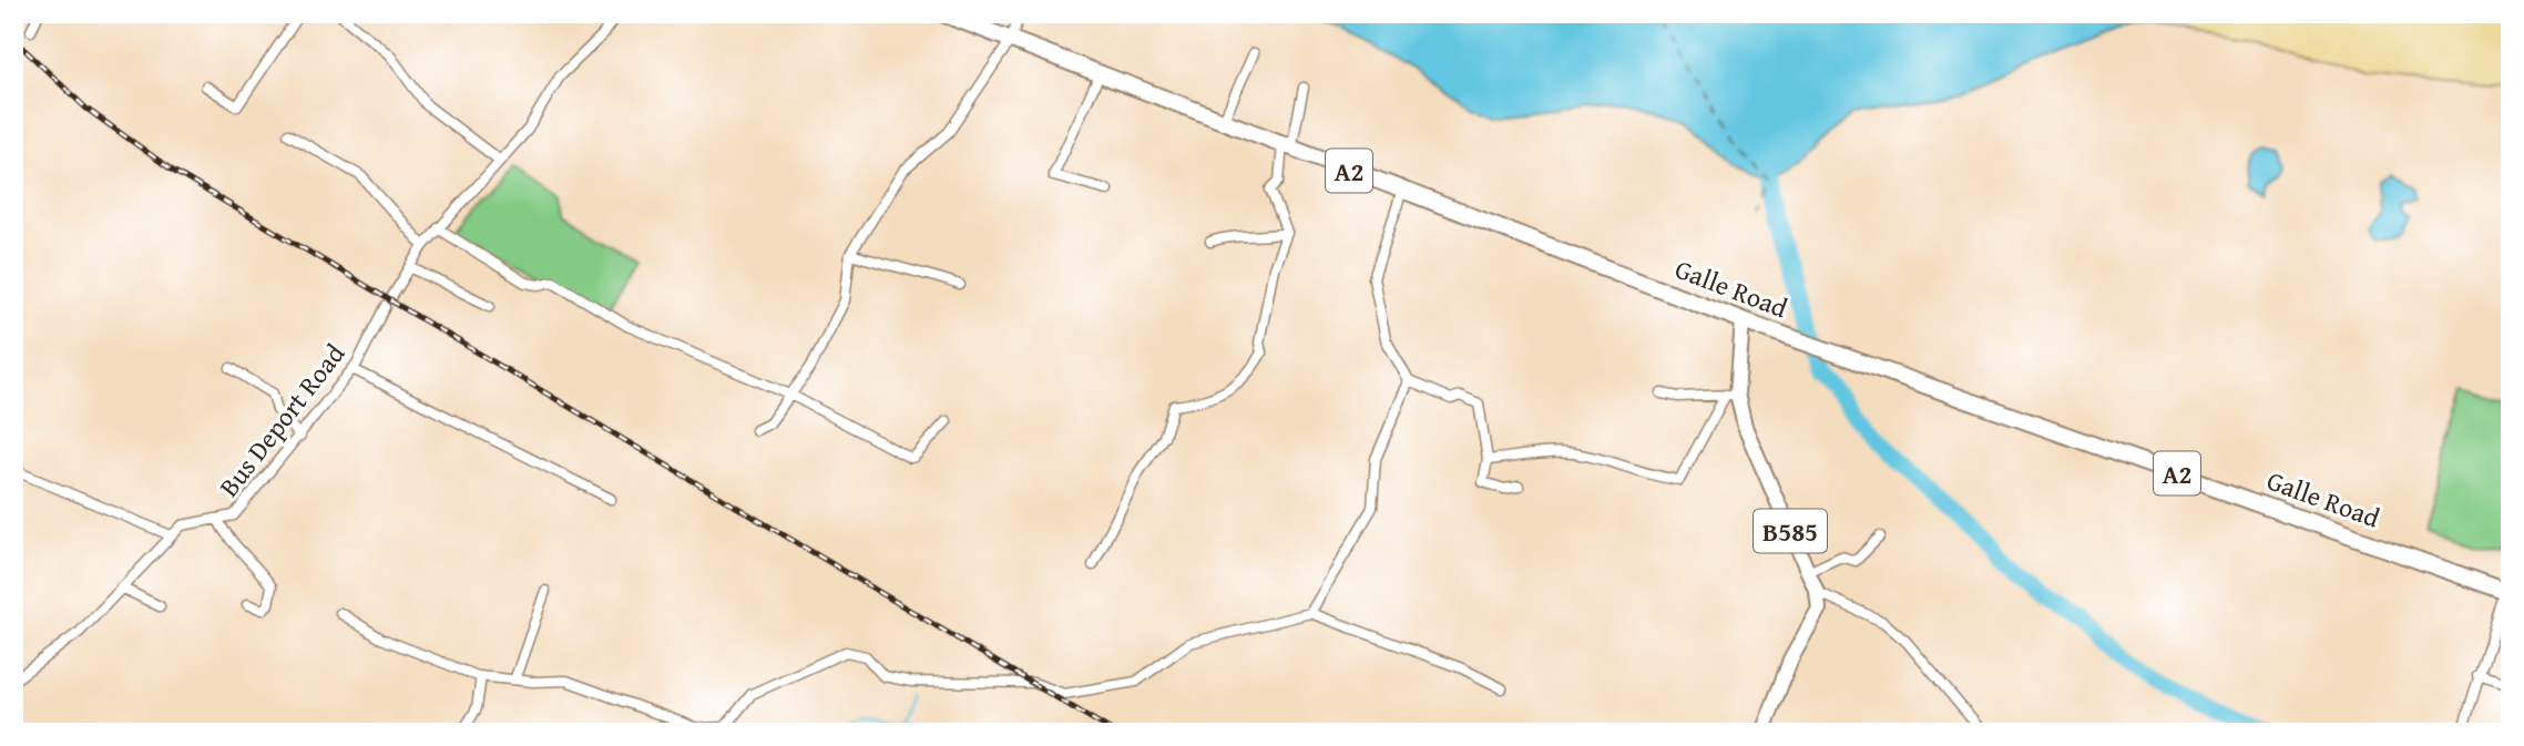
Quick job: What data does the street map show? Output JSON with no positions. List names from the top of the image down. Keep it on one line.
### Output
{"streets":{"highway":["A2","Galle Road"],"main road":["B585"],"street":["Bus Deport Road"]},"crossings":[["Galle Road","B585"]]}
